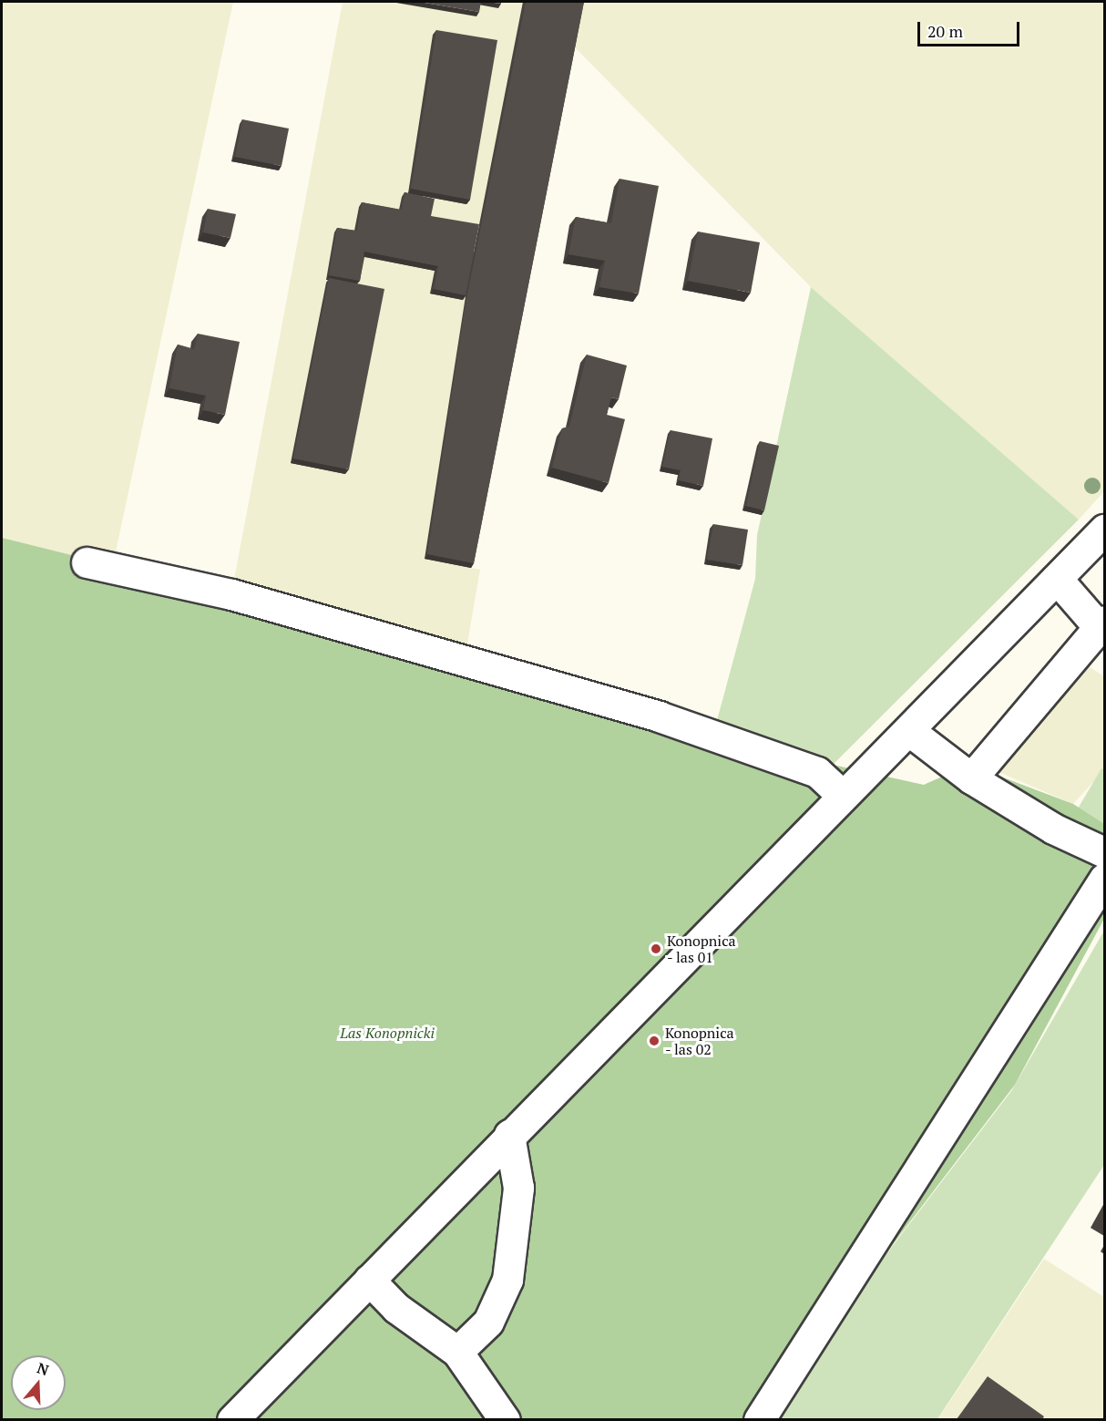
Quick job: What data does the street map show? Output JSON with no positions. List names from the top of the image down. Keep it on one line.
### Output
{"parks":["Las Konopnicki"],"places":["Konopnica - las 01","Konopnica - las 02"],"scale_bar":"20 m","north":"top"}
